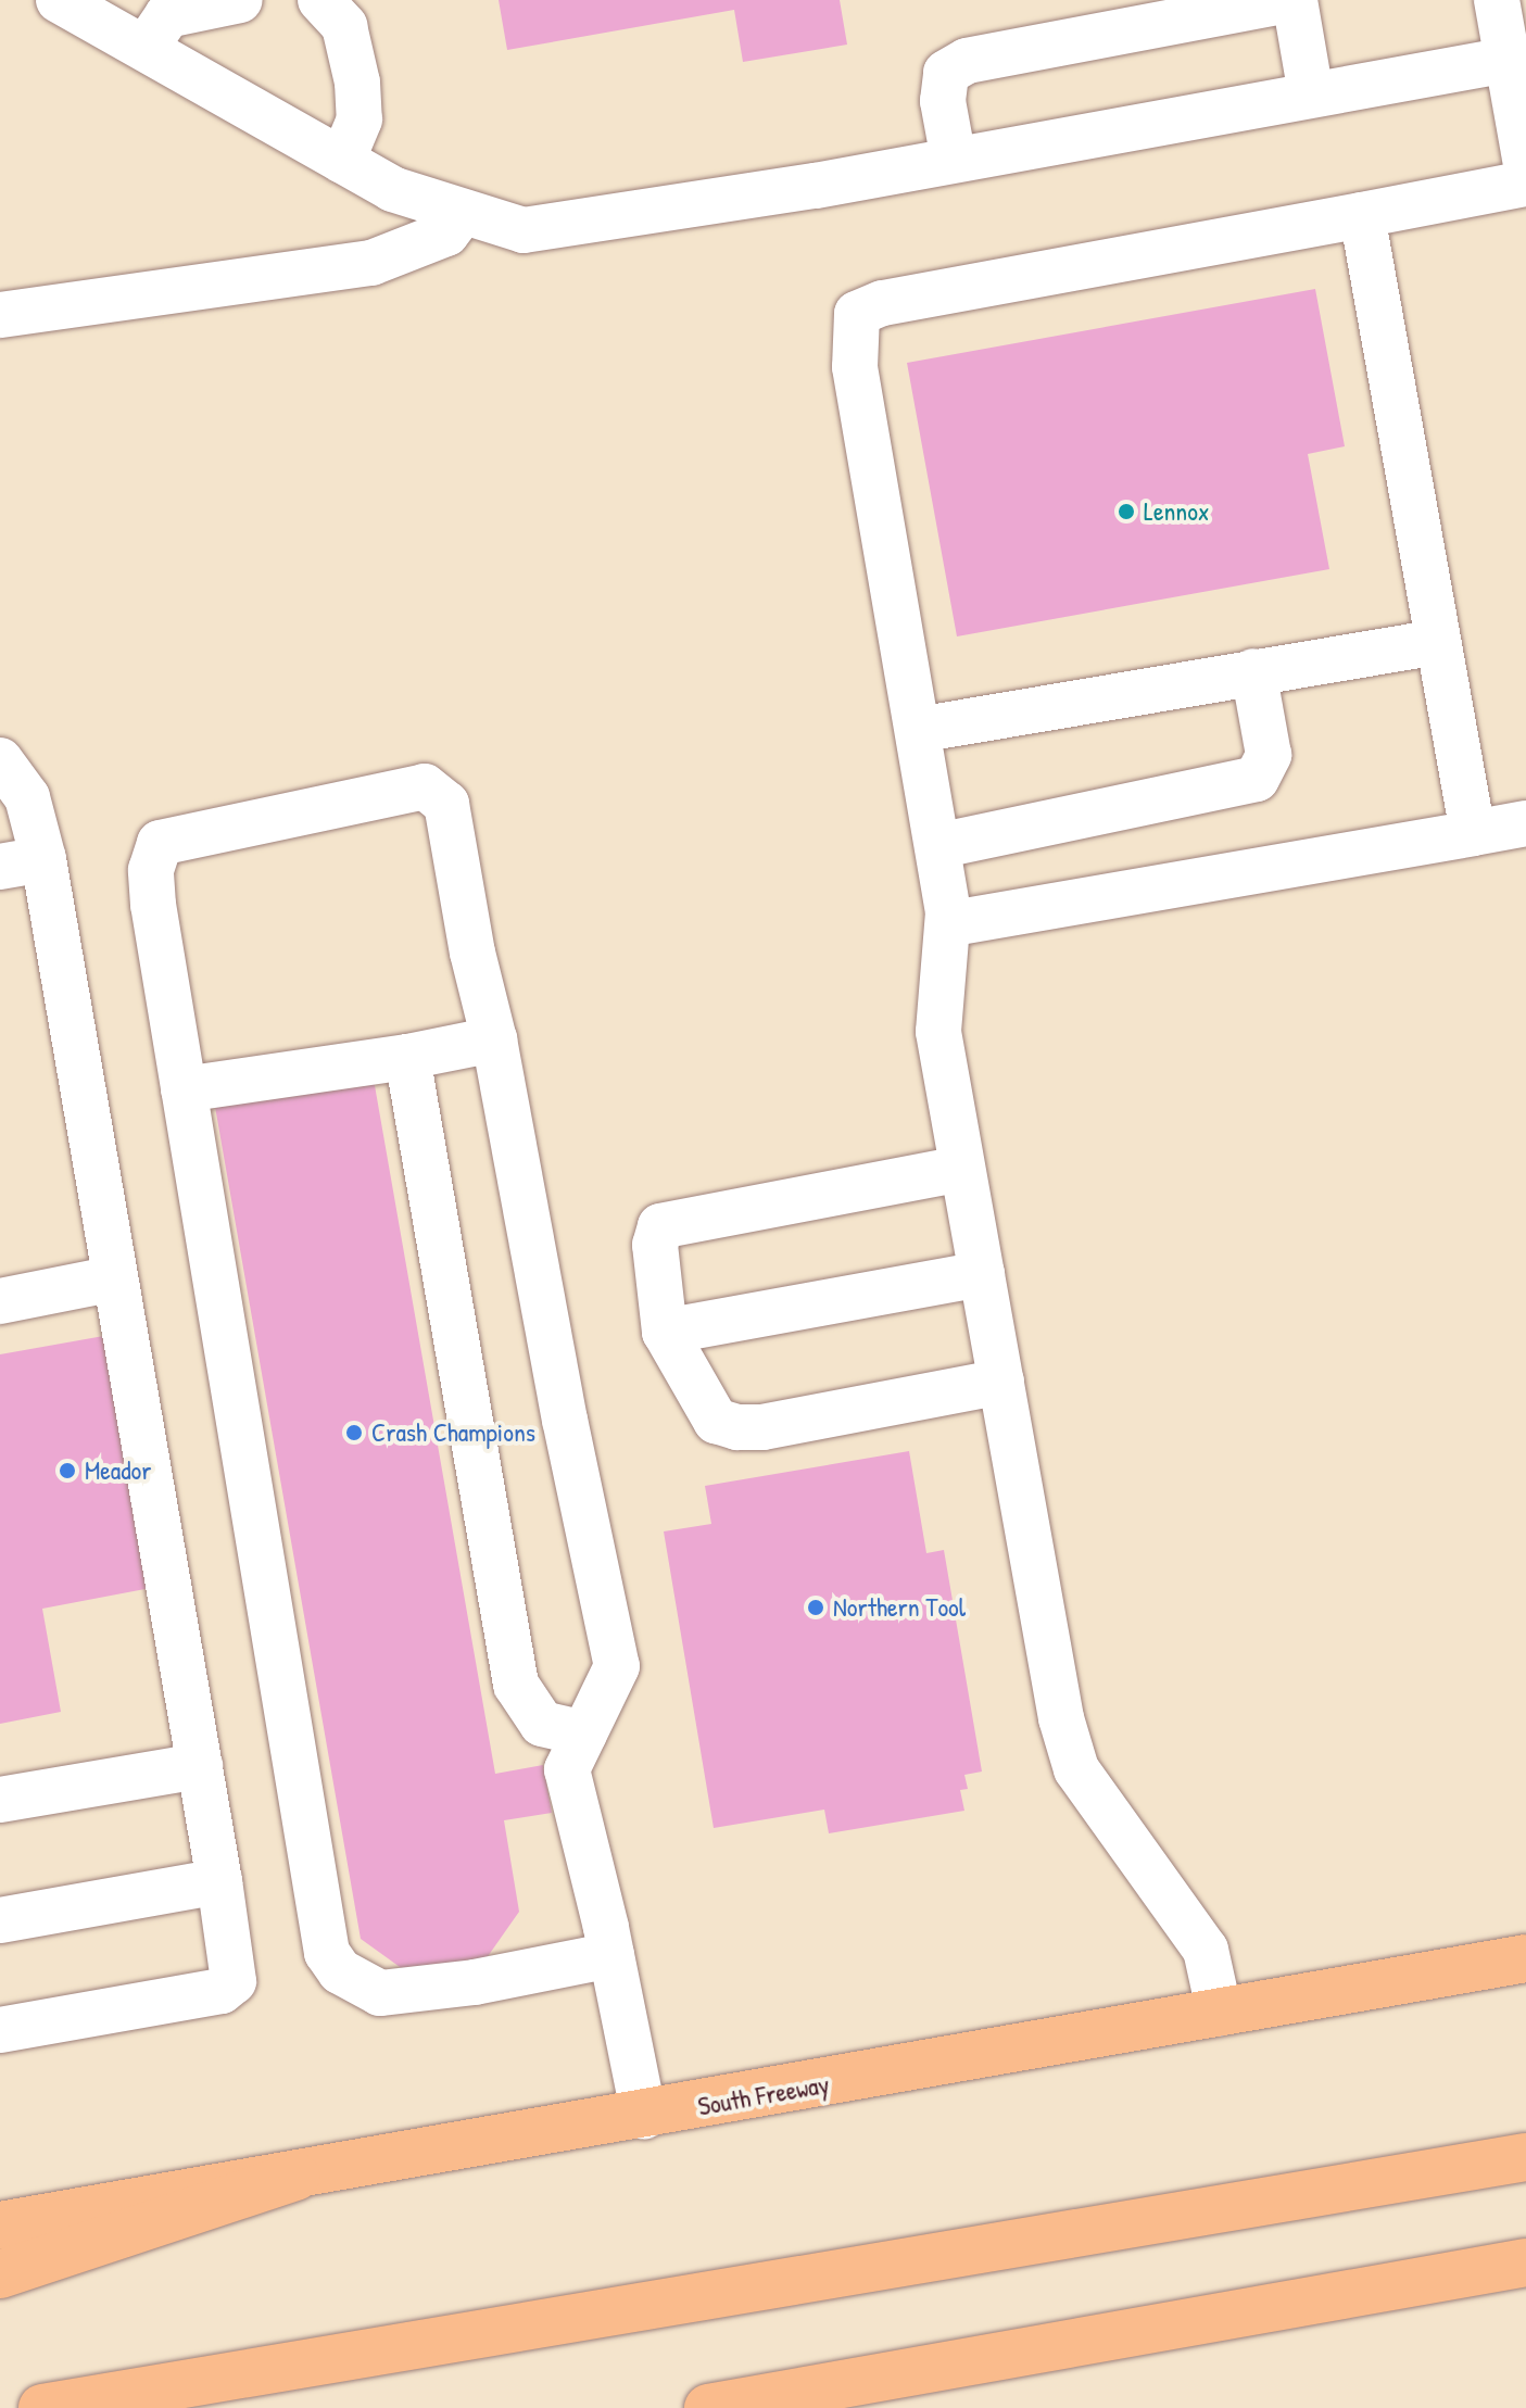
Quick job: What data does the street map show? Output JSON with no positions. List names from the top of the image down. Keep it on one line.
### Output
{"streets":{"main road":["South Freeway"]},"places":["Lennox","Crash Champions","Meador","Northern Tool"]}
